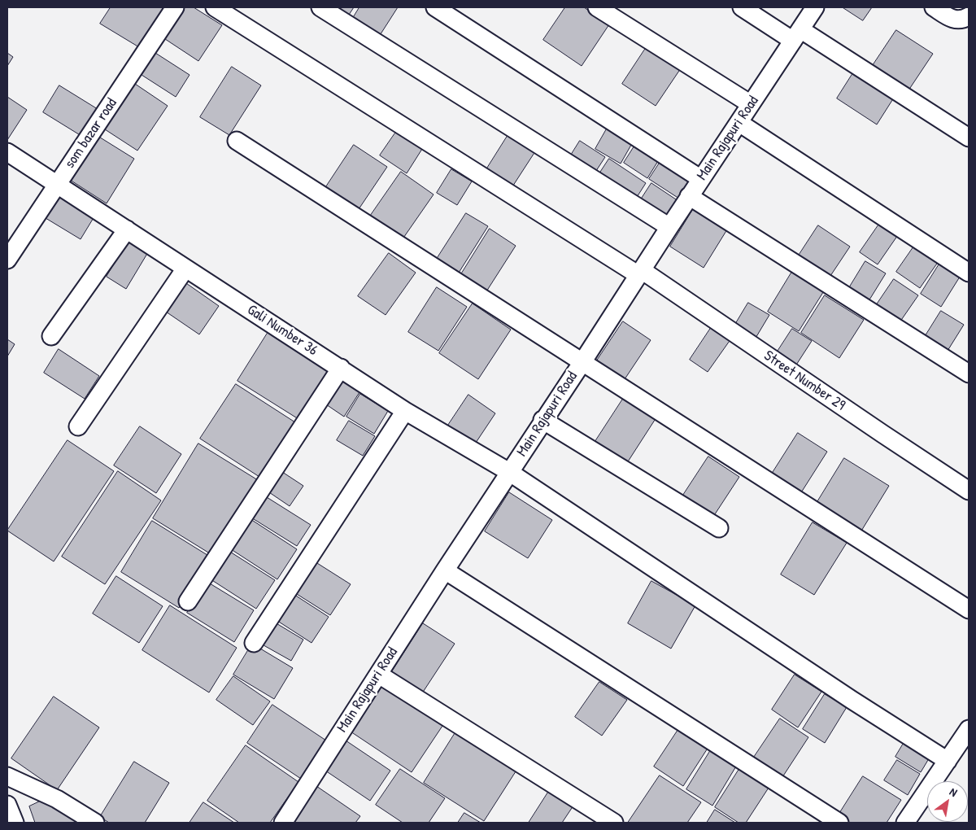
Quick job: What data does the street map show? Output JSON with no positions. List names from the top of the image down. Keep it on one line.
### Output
{"streets":{"street":["som bazar road","Main Rajapuri Road","Gali Number 36","Street Number 29"]},"crossings":[["som bazar road","Gali Number 36"],["Main Rajapuri Road","Gali Number 36"],["Main Rajapuri Road","Street Number 29"]],"north":"top right"}
